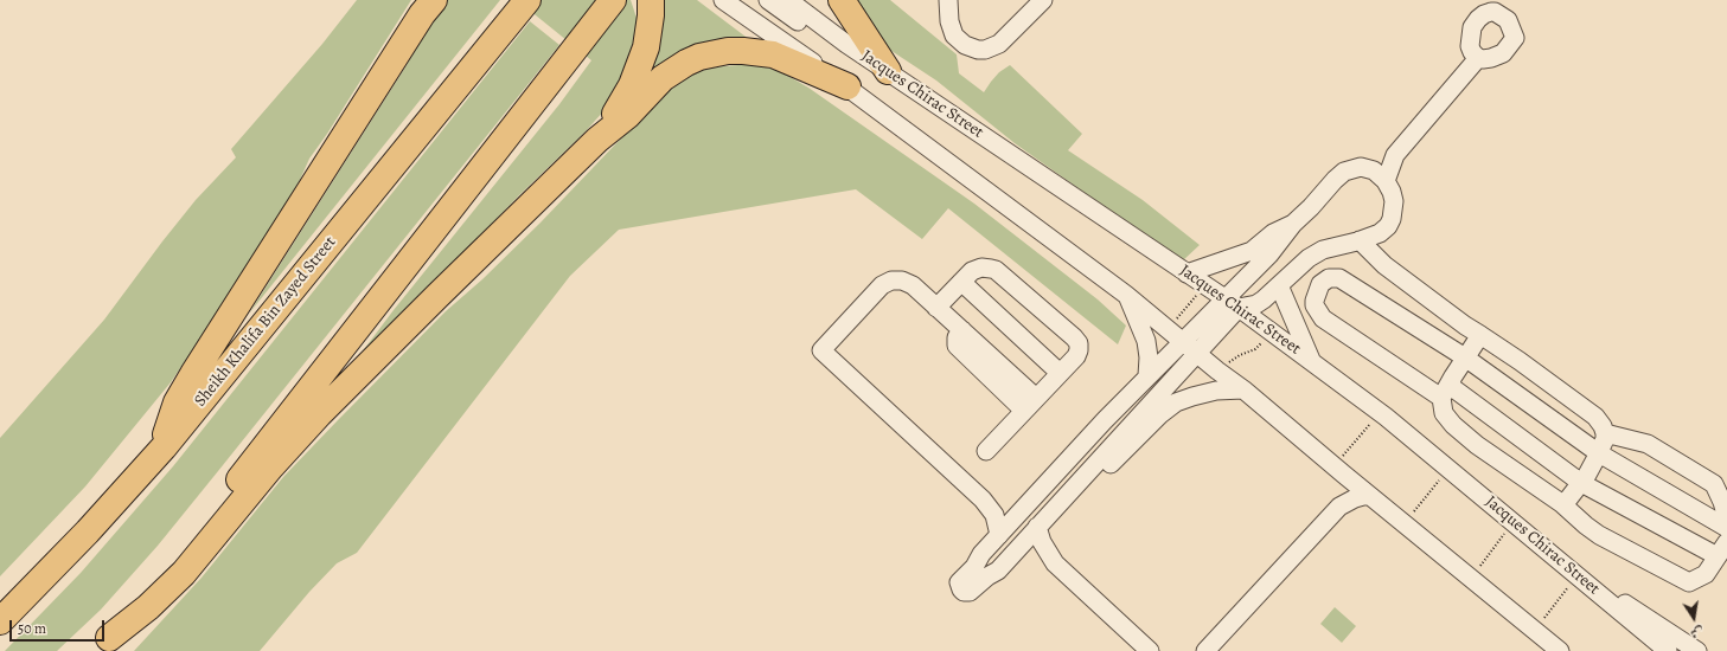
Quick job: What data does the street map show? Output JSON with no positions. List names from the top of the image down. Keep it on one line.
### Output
{"streets":{"highway":["Sheikh Khalifa Bin Zayed Street"],"street":["Jacques Chirac Street"]},"scale_bar":"50 m","north":"bottom"}
